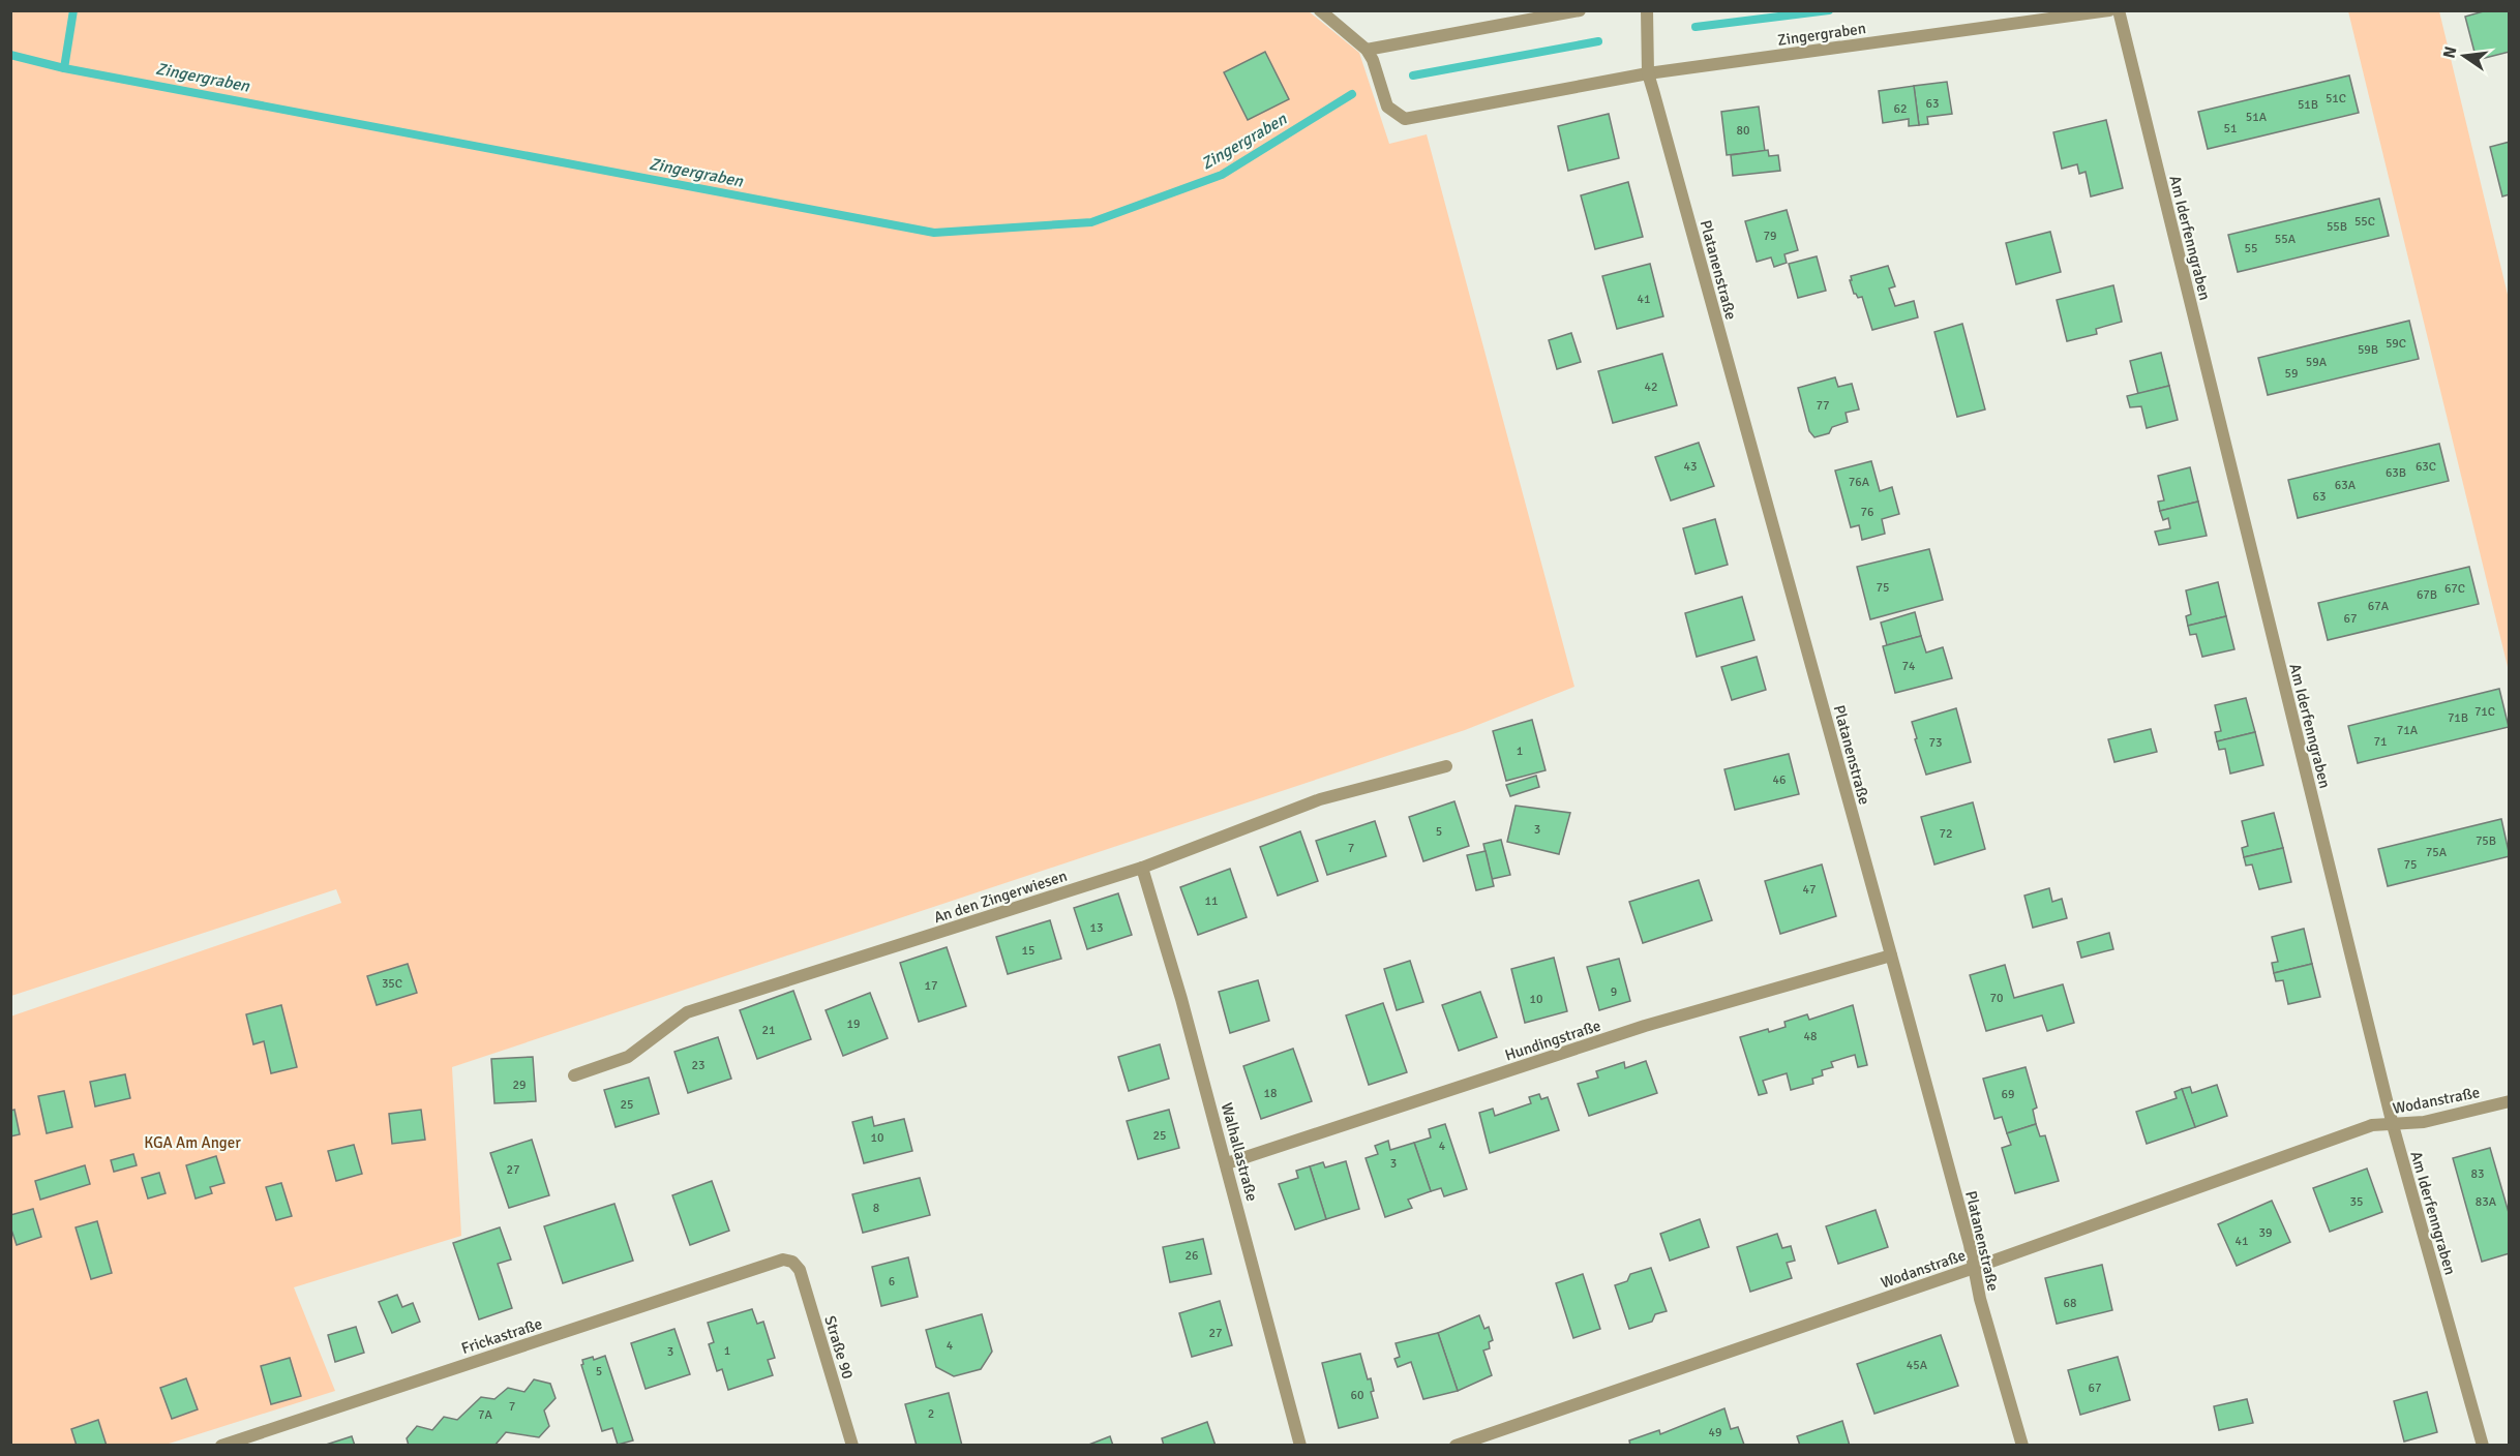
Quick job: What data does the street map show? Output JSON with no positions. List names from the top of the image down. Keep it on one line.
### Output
{"streets":{"street":["Zingergraben","Am Iderfenngraben","Platanenstraße","An den Zingerwiesen","Hundingstraße","Wodanstraße","Walhallastraße","Frickastraße","Straße 90"]},"crossings":[["Zingergraben","Platanenstraße"],["Am Iderfenngraben","Wodanstraße"],["Platanenstraße","Hundingstraße"],["Platanenstraße","Wodanstraße"],["An den Zingerwiesen","Walhallastraße"],["Hundingstraße","Walhallastraße"],["Frickastraße","Straße 90"]],"water":["Zingergraben"],"parks":["KGA Am Anger"],"house_numbers":["51C","63","51B","62","51A","51","80","55C","55B","79","55A","55","41","59C","59B","59A","59","42","77","43","63C","63B","76A","63A","63","76","75","67C","67B","67A","67","74","71C","71B","71A","71","73","1","46","3","5","72","75B","7","75A","75","47","11","13","15","35C","17","9","70","10","19","21","48","23","29","18","69","25","25","10","4","3","27","83","35","83A","8","39","41","26","6","68","27","4","1","3","45A","5","67","60","7","2","7A","49"],"north":"left"}
